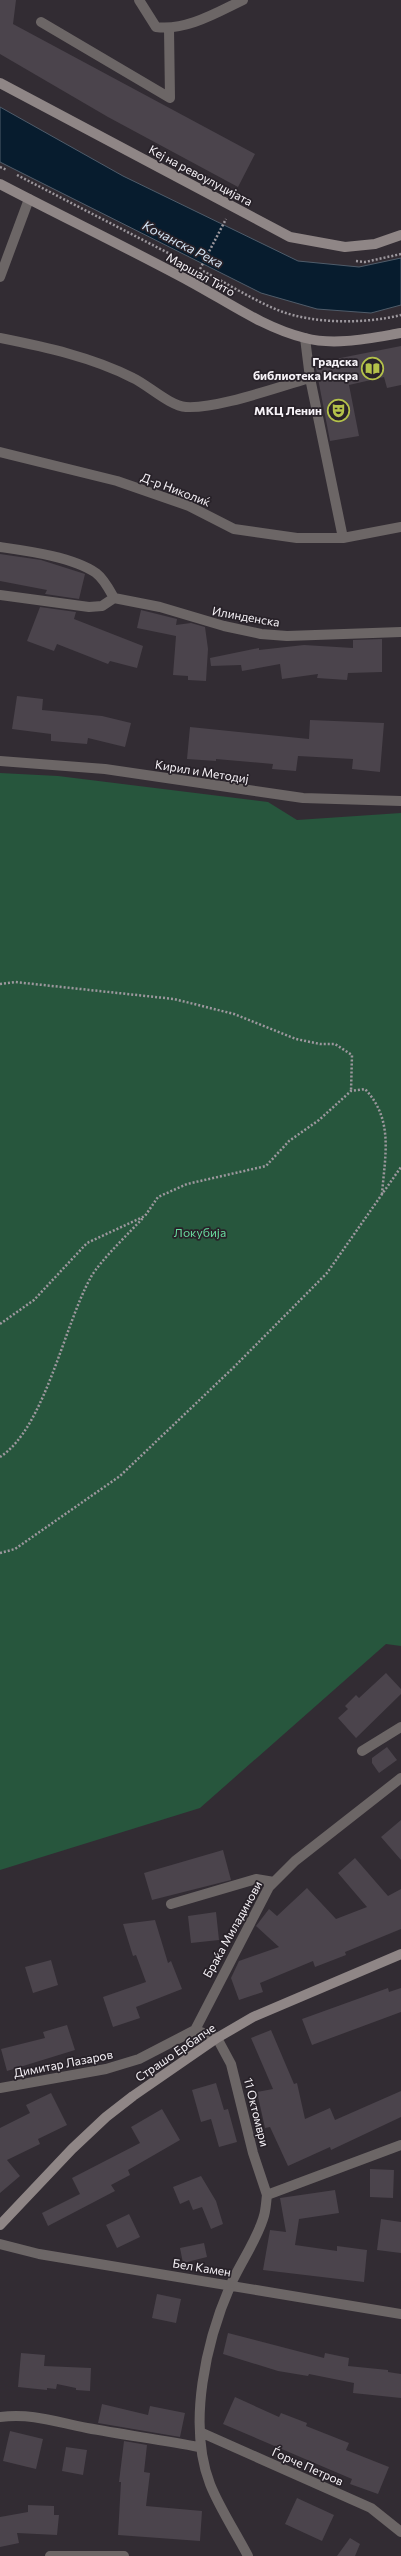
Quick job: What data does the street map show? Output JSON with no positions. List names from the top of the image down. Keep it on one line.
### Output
{"streets":{"street":["Кеј на ревоулуцијата","Маршал Тито","Д-р Николиќ","Илинденска","Кирил и Методиј","Браќа Миладинови","Страшо Ербапче","Димитар Лазаров","11 Октомври","Бел Камен","Ѓорче Петров"]},"crossings":[["Браќа Миладинови","Димитар Лазаров"],["Страшо Ербапче","11 Октомври"],["11 Октомври","Бел Камен"],["11 Октомври","Ѓорче Петров"]],"water":["Кочанска Река"],"parks":["Локубија"],"places":{"library":["Градска библиотека Искра"],"theatre":["МКЦ Ленин"]}}
